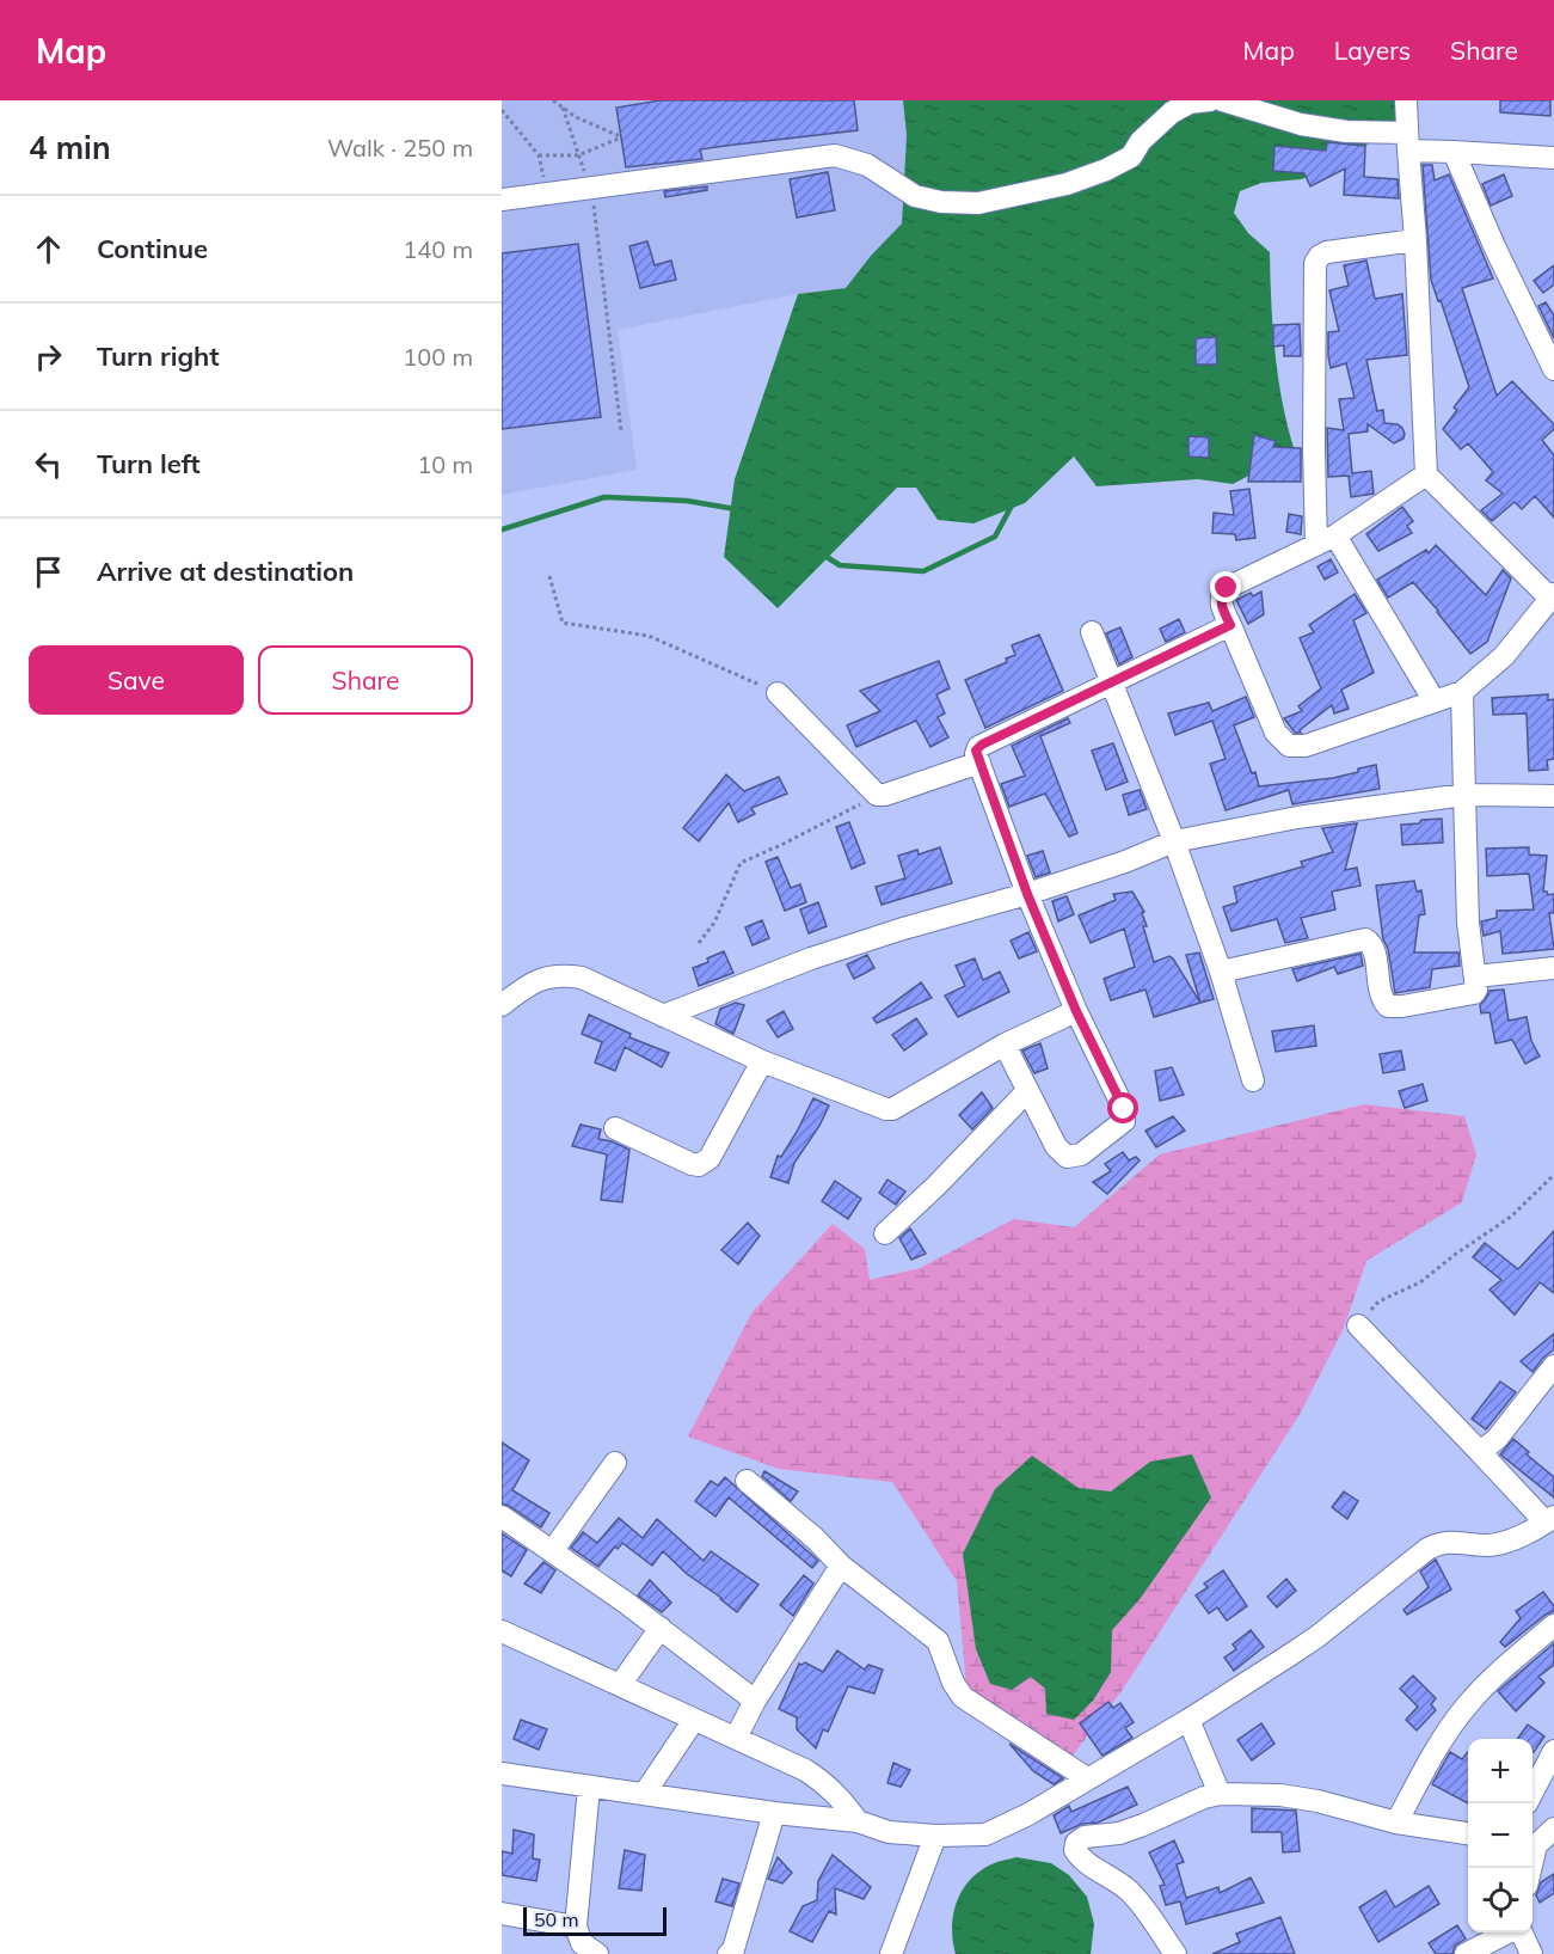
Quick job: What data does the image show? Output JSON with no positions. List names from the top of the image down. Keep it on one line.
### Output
{"scale_bar":"50 m","page":{"header":"Map","nav":["Map","Layers","Share"],"heading":["4 min","Walk · 250 m"],"list":[["Continue","140 m"],["Turn right","100 m"],["Turn left","10 m"],"Arrive at destination"],"buttons":["Save","Share"],"map_buttons":["+","−"],"scale":"50 m"}}
